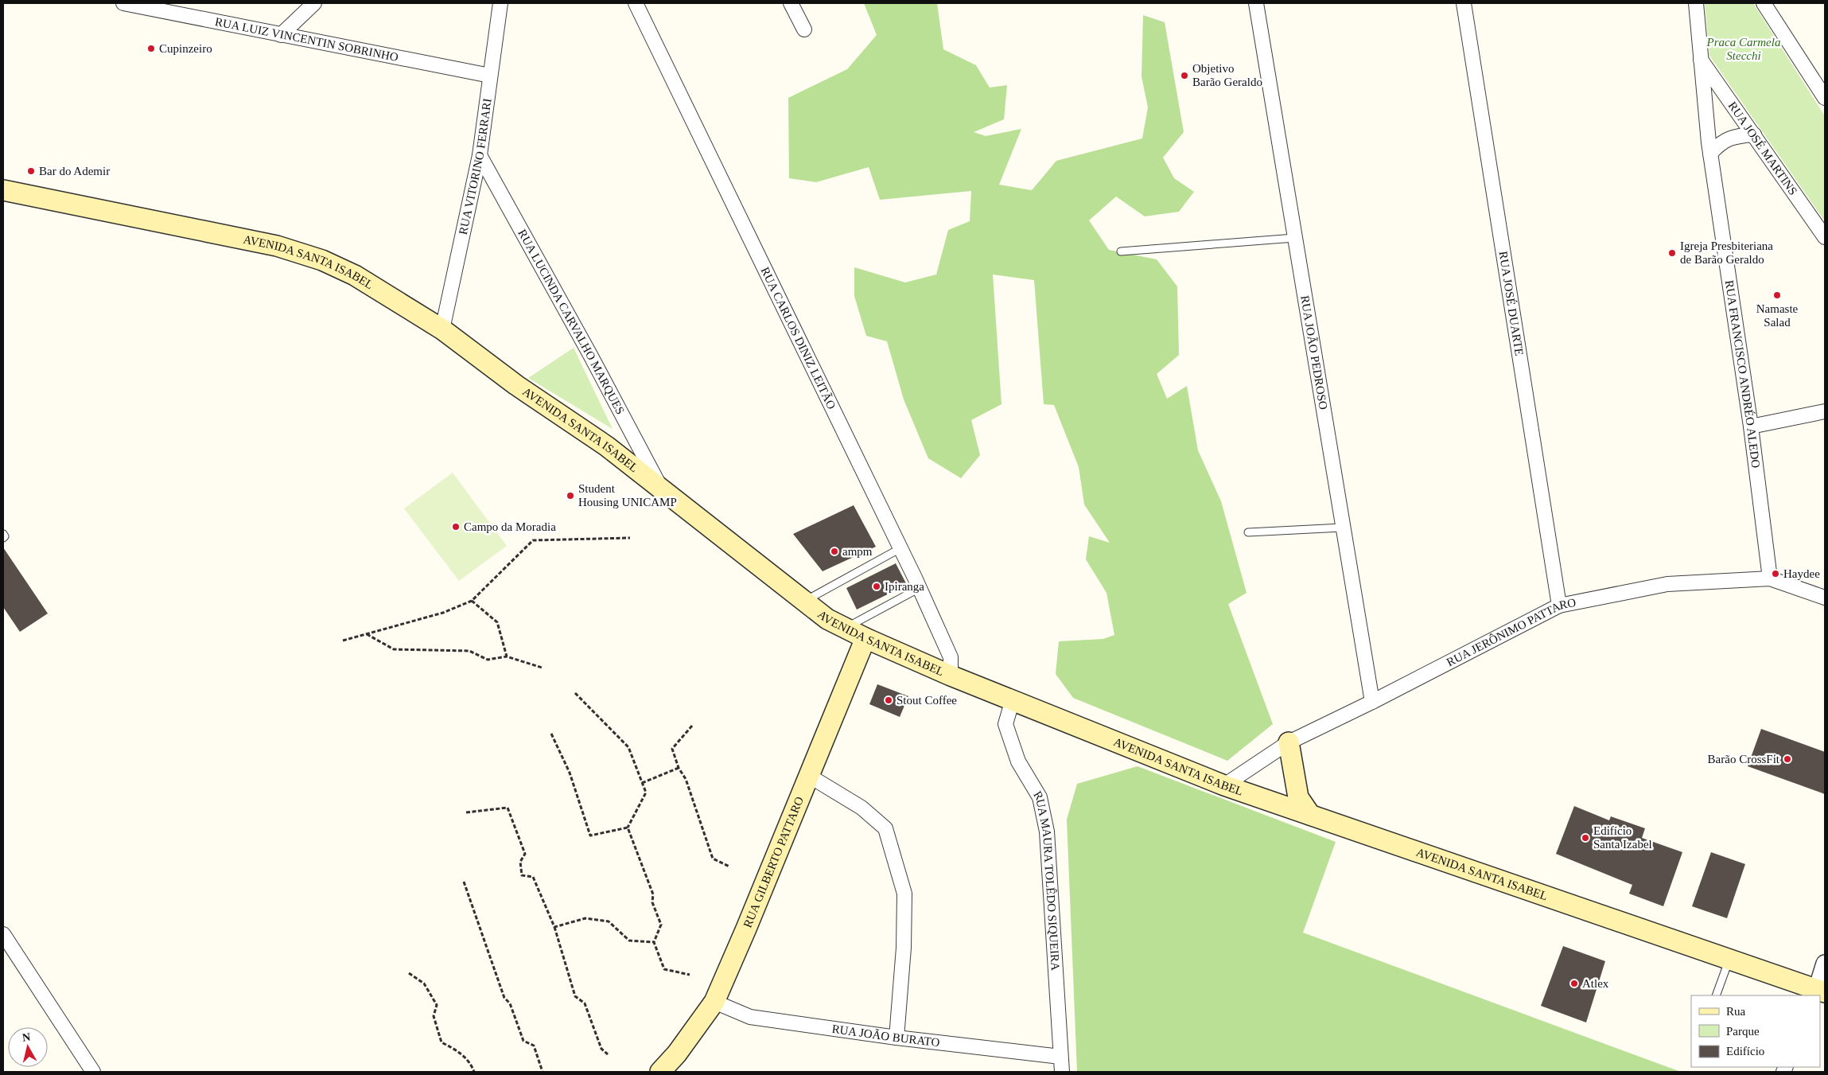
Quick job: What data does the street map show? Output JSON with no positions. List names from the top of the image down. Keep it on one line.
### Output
{"streets":{"main road":["AVENIDA SANTA ISABEL","RUA GILBERTO PATTARO"],"street":["RUA LUIZ VINCENTIN SOBRINHO","RUA JOSÉ MARTINS","RUA VITORINO FERRARI","RUA JOSÉ DUARTE","RUA LUCINDA CARVALHO MARQUES","RUA CARLOS DINIZ LEITÃO","RUA JOÃO PEDROSO","RUA FRANCISCO ANDRÉO ALEDO","RUA JERÔNIMO PATTARO","RUA MAURA TOLÊDO SIQUEIRA","RUA JOÃO BURATO"]},"crossings":[["RUA LUIZ VINCENTIN SOBRINHO","RUA VITORINO FERRARI"],["RUA JOSÉ MARTINS","RUA FRANCISCO ANDRÉO ALEDO"],["RUA VITORINO FERRARI","AVENIDA SANTA ISABEL"],["RUA VITORINO FERRARI","RUA LUCINDA CARVALHO MARQUES"],["AVENIDA SANTA ISABEL","RUA LUCINDA CARVALHO MARQUES"],["AVENIDA SANTA ISABEL","RUA CARLOS DINIZ LEITÃO"],["AVENIDA SANTA ISABEL","RUA JERÔNIMO PATTARO"],["AVENIDA SANTA ISABEL","RUA GILBERTO PATTARO"],["AVENIDA SANTA ISABEL","RUA MAURA TOLÊDO SIQUEIRA"],["RUA JOSÉ DUARTE","RUA JERÔNIMO PATTARO"],["RUA JOÃO PEDROSO","RUA JERÔNIMO PATTARO"],["RUA FRANCISCO ANDRÉO ALEDO","RUA JERÔNIMO PATTARO"],["RUA GILBERTO PATTARO","RUA JOÃO BURATO"],["RUA MAURA TOLÊDO SIQUEIRA","RUA JOÃO BURATO"]],"parks":["Praca Carmela Stecchi"],"places":["Cupinzeiro","Objetivo Barão Geraldo","Bar do Ademir","Igreja Presbiteriana de Barão Geraldo","Namaste Salad","Student Housing UNICAMP","Campo da Moradia","ampm","Haydee","Ipiranga","Stout Coffee","Barão CrossFit","Edifício Santa Izabel","Atlex"],"legend":["Rua","Parque","Edifício"],"north":"top"}
